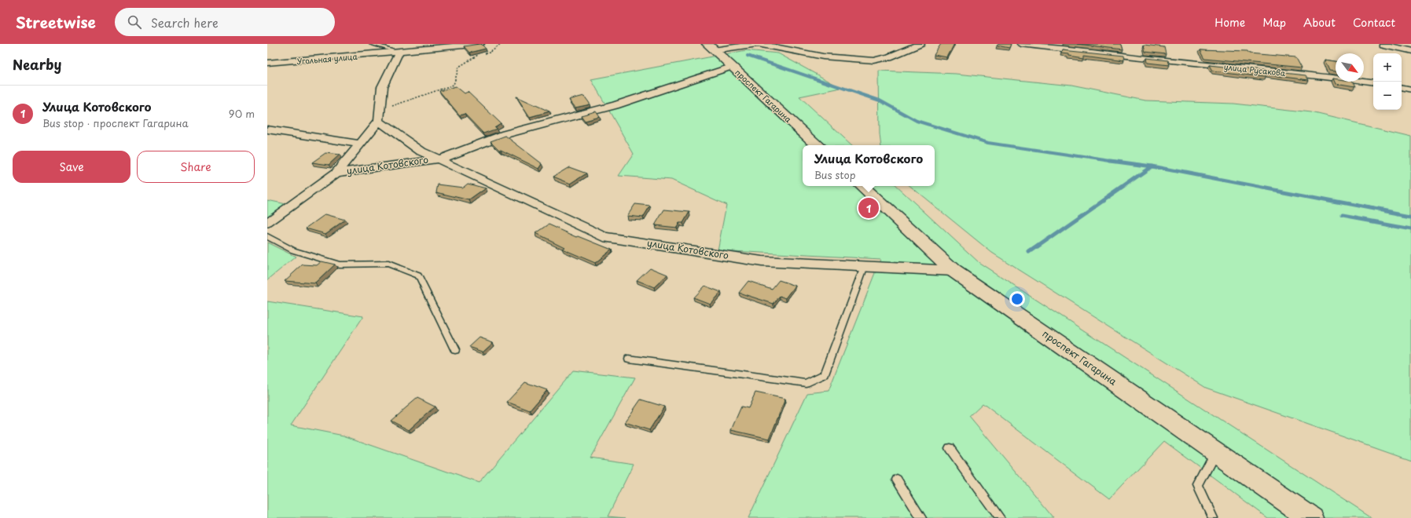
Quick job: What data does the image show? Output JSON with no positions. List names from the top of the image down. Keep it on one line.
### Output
{"streets":{"main road":["проспект Гагарина"],"street":["Угольная улица","улица Русакова","улица Котовского"]},"crossings":[["проспект Гагарина","улица Котовского"]],"north":"bottom right","page":{"header":"Streetwise","search":"Search here","nav":["Home","Map","About","Contact"],"heading":"Nearby","map_buttons":["+","−"],"list":[{"mark":"1","name":"Улица Котовского","note":"Bus stop · проспект Гагарина","value":"90 m"}],"buttons":["Save","Share"],"popup":["Улица Котовского","Bus stop"],"pins":"1"}}
